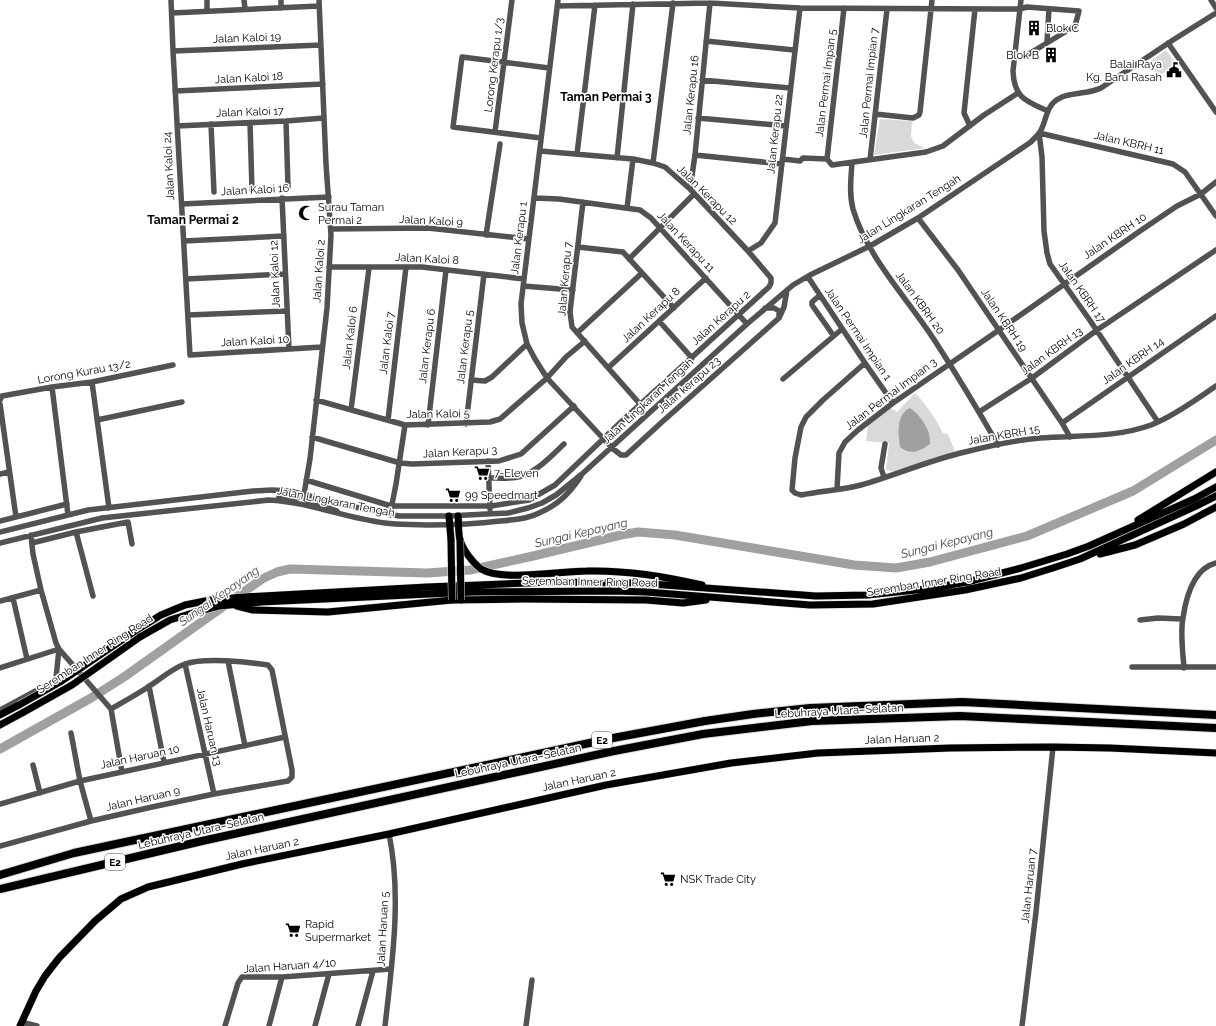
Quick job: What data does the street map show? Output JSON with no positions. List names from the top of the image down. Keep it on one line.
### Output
{"streets":{"highway":["Lebuhraya Utara–Selatan","E2"],"main road":["Seremban Inner Ring Road","Jalan Haruan 2"],"street":["Jalan Kaloi 19","Lorong Kerapu 1/3","Jalan Kaloi 18","Jalan Permai Impan 5","Jalan Permai Impian 7","Jalan Kerapu 16","Jalan Kaloi 17","Jalan Kerapu 22","Jalan KBRH 11","Jalan Kaloi 24","Jalan Kaloi 16","Jalan Kerapu 12","Jalan Lingkaran Tengah","Jalan Kaloi 9","Jalan KBRH 10","Jalan Kerapu 1","Jalan Kerapu 11","Jalan Kaloi 8","Jalan Kaloi 2","Jalan Kaloi 12","Jalan Kerapu 7","Jalan KBRH 17","Jalan KBRH 20","Jalan Kerapu 8","Jalan Kerapu 2","Jalan KBRH 19","Jalan Permai Impian 1","Jalan Kaloi 6","Jalan Kaloi 10","Jalan Kaloi 7","Jalan Kerapu 6","Jalan Kerapu 5","Jalan KBRH 13","Jalan KBRH 14","Lorong Kurau 13/2","Jalan kerapu 23","Jalan Permai Impian 3","Jalan Kaloi 5","Jalan KBRH 15","Jalan Kerapu 3","Jalan Haruan 13","Jalan Haruan 10","Jalan Haruan 9","Jalan Haruan 7","Jalan Haruan 5","Jalan Haruan 4/10"]},"crossings":[["Jalan Kaloi 19","Jalan Kaloi 24"],["Jalan Kaloi 19","Jalan Kaloi 2"],["Jalan Kaloi 18","Jalan Kaloi 24"],["Jalan Kaloi 18","Jalan Kaloi 2"],["Jalan Kerapu 16","Jalan Kerapu 12"],["Jalan Kaloi 17","Jalan Kaloi 24"],["Jalan Kaloi 17","Jalan Kaloi 2"],["Jalan Kerapu 22","Jalan Kerapu 12"],["Jalan KBRH 11","Jalan Lingkaran Tengah"],["Jalan KBRH 11","Jalan KBRH 10"],["Jalan KBRH 11","Jalan KBRH 17"],["Jalan Kaloi 24","Jalan Kaloi 16"],["Jalan Kaloi 24","Jalan Kaloi 10"],["Jalan Kaloi 16","Jalan Kaloi 2"],["Jalan Kaloi 16","Jalan Kaloi 12"],["Jalan Kerapu 12","Jalan Kerapu 1"],["Jalan Kerapu 12","Jalan Kerapu 2"],["Jalan Lingkaran Tengah","Jalan Kerapu 1"],["Jalan Lingkaran Tengah","Jalan Kerapu 11"],["Jalan Lingkaran Tengah","Jalan Kaloi 2"],["Jalan Lingkaran Tengah","Jalan KBRH 17"],["Jalan Lingkaran Tengah","Jalan KBRH 20"],["Jalan Lingkaran Tengah","Jalan KBRH 19"],["Jalan Lingkaran Tengah","Jalan Permai Impian 1"],["Jalan Lingkaran Tengah","Jalan kerapu 23"],["Jalan Kaloi 9","Jalan Kerapu 1"],["Jalan Kaloi 9","Jalan Kaloi 2"],["Jalan KBRH 10","Jalan KBRH 17"],["Jalan KBRH 10","Jalan KBRH 20"],["Jalan KBRH 10","Jalan KBRH 19"],["Jalan KBRH 10","Jalan Permai Impian 3"],["Jalan Kerapu 1","Jalan Kerapu 11"],["Jalan Kerapu 1","Jalan Kaloi 8"],["Jalan Kerapu 1","Jalan Kerapu 2"],["Jalan Kerapu 1","Jalan kerapu 23"],["Jalan Kerapu 1","Jalan Kaloi 5"],["Jalan Kerapu 1","Jalan Kerapu 3"],["Jalan Kerapu 11","Jalan Kerapu 7"],["Jalan Kerapu 11","Jalan Kerapu 8"],["Jalan Kerapu 11","Jalan Kerapu 2"],["Jalan Kaloi 8","Jalan Kaloi 2"],["Jalan Kaloi 8","Jalan Kaloi 6"],["Jalan Kaloi 8","Jalan Kaloi 7"],["Jalan Kaloi 8","Jalan Kerapu 6"],["Jalan Kaloi 8","Jalan Kerapu 5"],["Jalan Kaloi 2","Jalan Kerapu 2"],["Jalan Kaloi 2","Jalan Kaloi 10"],["Jalan Kaloi 2","Jalan Kaloi 5"],["Jalan Kaloi 2","Jalan Kerapu 3"],["Jalan Kaloi 12","Jalan Kaloi 10"],["Jalan Kerapu 7","Jalan Kerapu 8"],["Jalan Kerapu 7","Jalan Kerapu 2"],["Jalan Kerapu 7","Jalan Kaloi 5"],["Jalan KBRH 17","Jalan KBRH 13"],["Jalan KBRH 17","Jalan KBRH 14"],["Jalan KBRH 17","Jalan KBRH 15"],["Jalan KBRH 20","Jalan KBRH 13"],["Jalan KBRH 20","Jalan Permai Impian 3"],["Jalan KBRH 20","Jalan KBRH 15"],["Jalan KBRH 19","Jalan KBRH 13"],["Jalan KBRH 19","Jalan KBRH 14"],["Jalan KBRH 19","Jalan KBRH 15"],["Jalan Permai Impian 1","Jalan Permai Impian 3"],["Jalan Permai Impian 1","Jalan KBRH 15"],["Jalan Kaloi 6","Jalan Kaloi 5"],["Jalan Kaloi 7","Jalan Kaloi 5"],["Jalan Kerapu 6","Jalan Kaloi 5"],["Jalan Kerapu 5","Jalan Kaloi 5"],["Jalan Permai Impian 3","Jalan KBRH 15"],["Jalan Haruan 13","Jalan Haruan 10"],["Jalan Haruan 13","Jalan Haruan 9"],["Jalan Haruan 2","Jalan Haruan 7"],["Jalan Haruan 2","Jalan Haruan 5"],["Jalan Haruan 10","Jalan Haruan 9"],["Jalan Haruan 5","Jalan Haruan 4/10"]],"districts":["Taman Permai 3","Taman Permai 2"],"water":["Sungai Kepayang"],"places":{"building":["Blok C","Blok B"],"public building":["Balai Raya Kg. Baru Rasah"],"mosque":["Surau Taman Permai 2"],"supermarket":["7-Eleven","99 Speedmart","NSK Trade City","Rapid Supermarket"]}}
